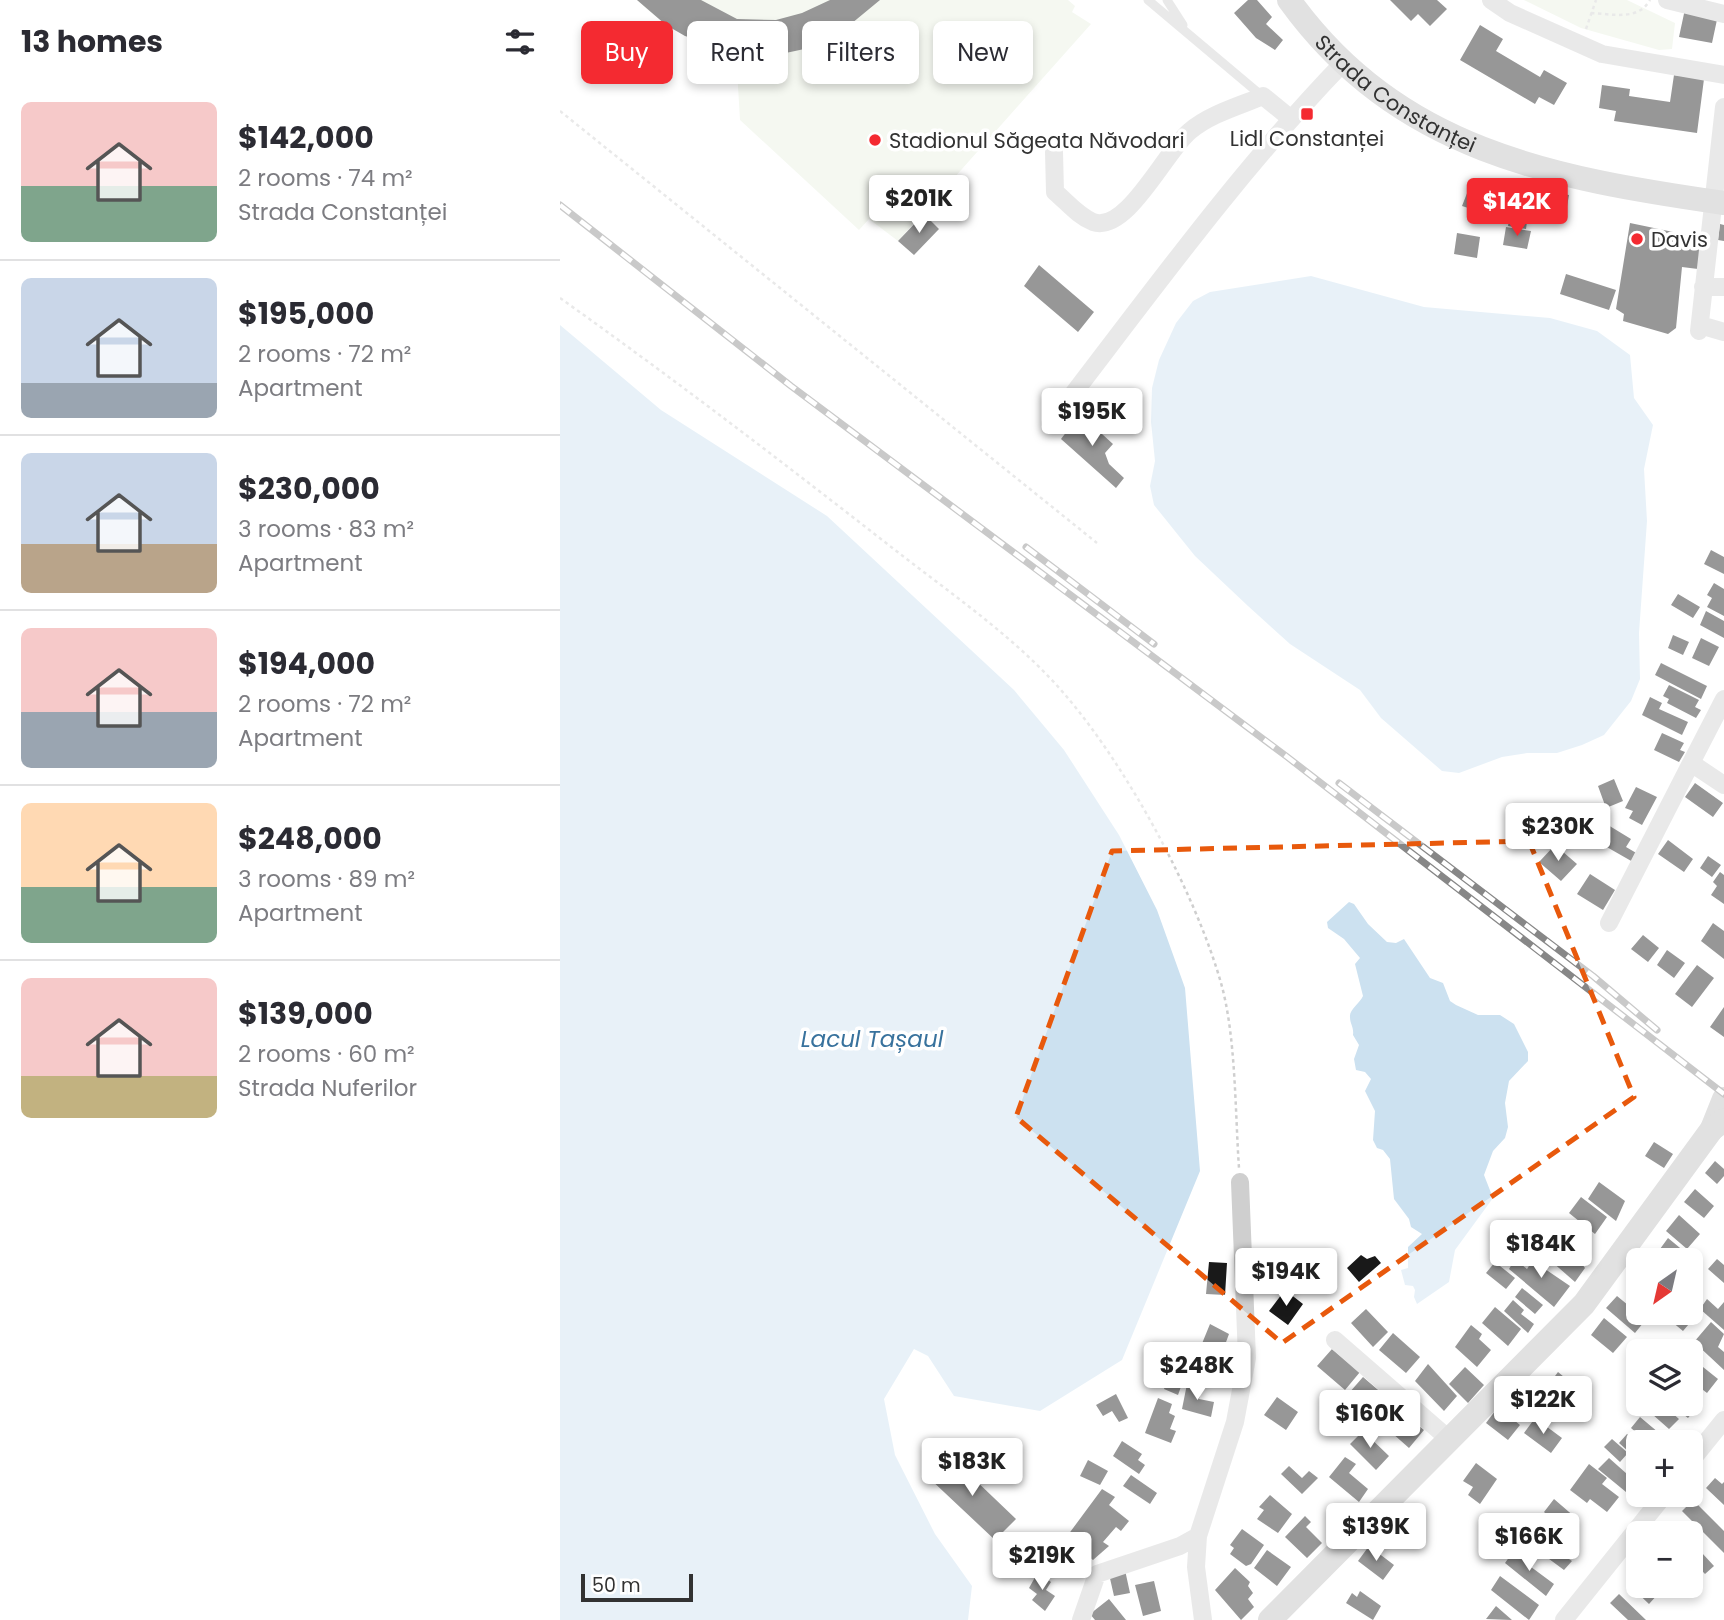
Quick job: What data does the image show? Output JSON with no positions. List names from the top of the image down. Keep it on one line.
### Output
{"streets":{"street":["Strada Constanței"]},"water":["Lacul Tașaul"],"places":{"transit":["Lidl Constanței"],"other":["Stadionul Săgeata Năvodari","Davis"]},"scale_bar":"50 m","north":"bottom left","page":{"heading":"13 homes","chip":["Buy","Rent","Filters","New"],"list":[{"name":"$142,000","note":"2 rooms · 74 m² · Strada Constanței"},{"name":"$195,000","note":"2 rooms · 72 m² · Apartment"},{"name":"$230,000","note":"3 rooms · 83 m² · Apartment"},{"name":"$194,000","note":"2 rooms · 72 m² · Apartment"},{"name":"$248,000","note":"3 rooms · 89 m² · Apartment"},{"name":"$139,000","note":"2 rooms · 60 m² · Strada Nuferilor"}],"price":["$201K","$142K","$195K","$230K","$184K","$194K","$248K","$122K","$160K","$183K","$139K","$166K","$219K"],"map_buttons":["+","−"],"scale":"50 m"}}
